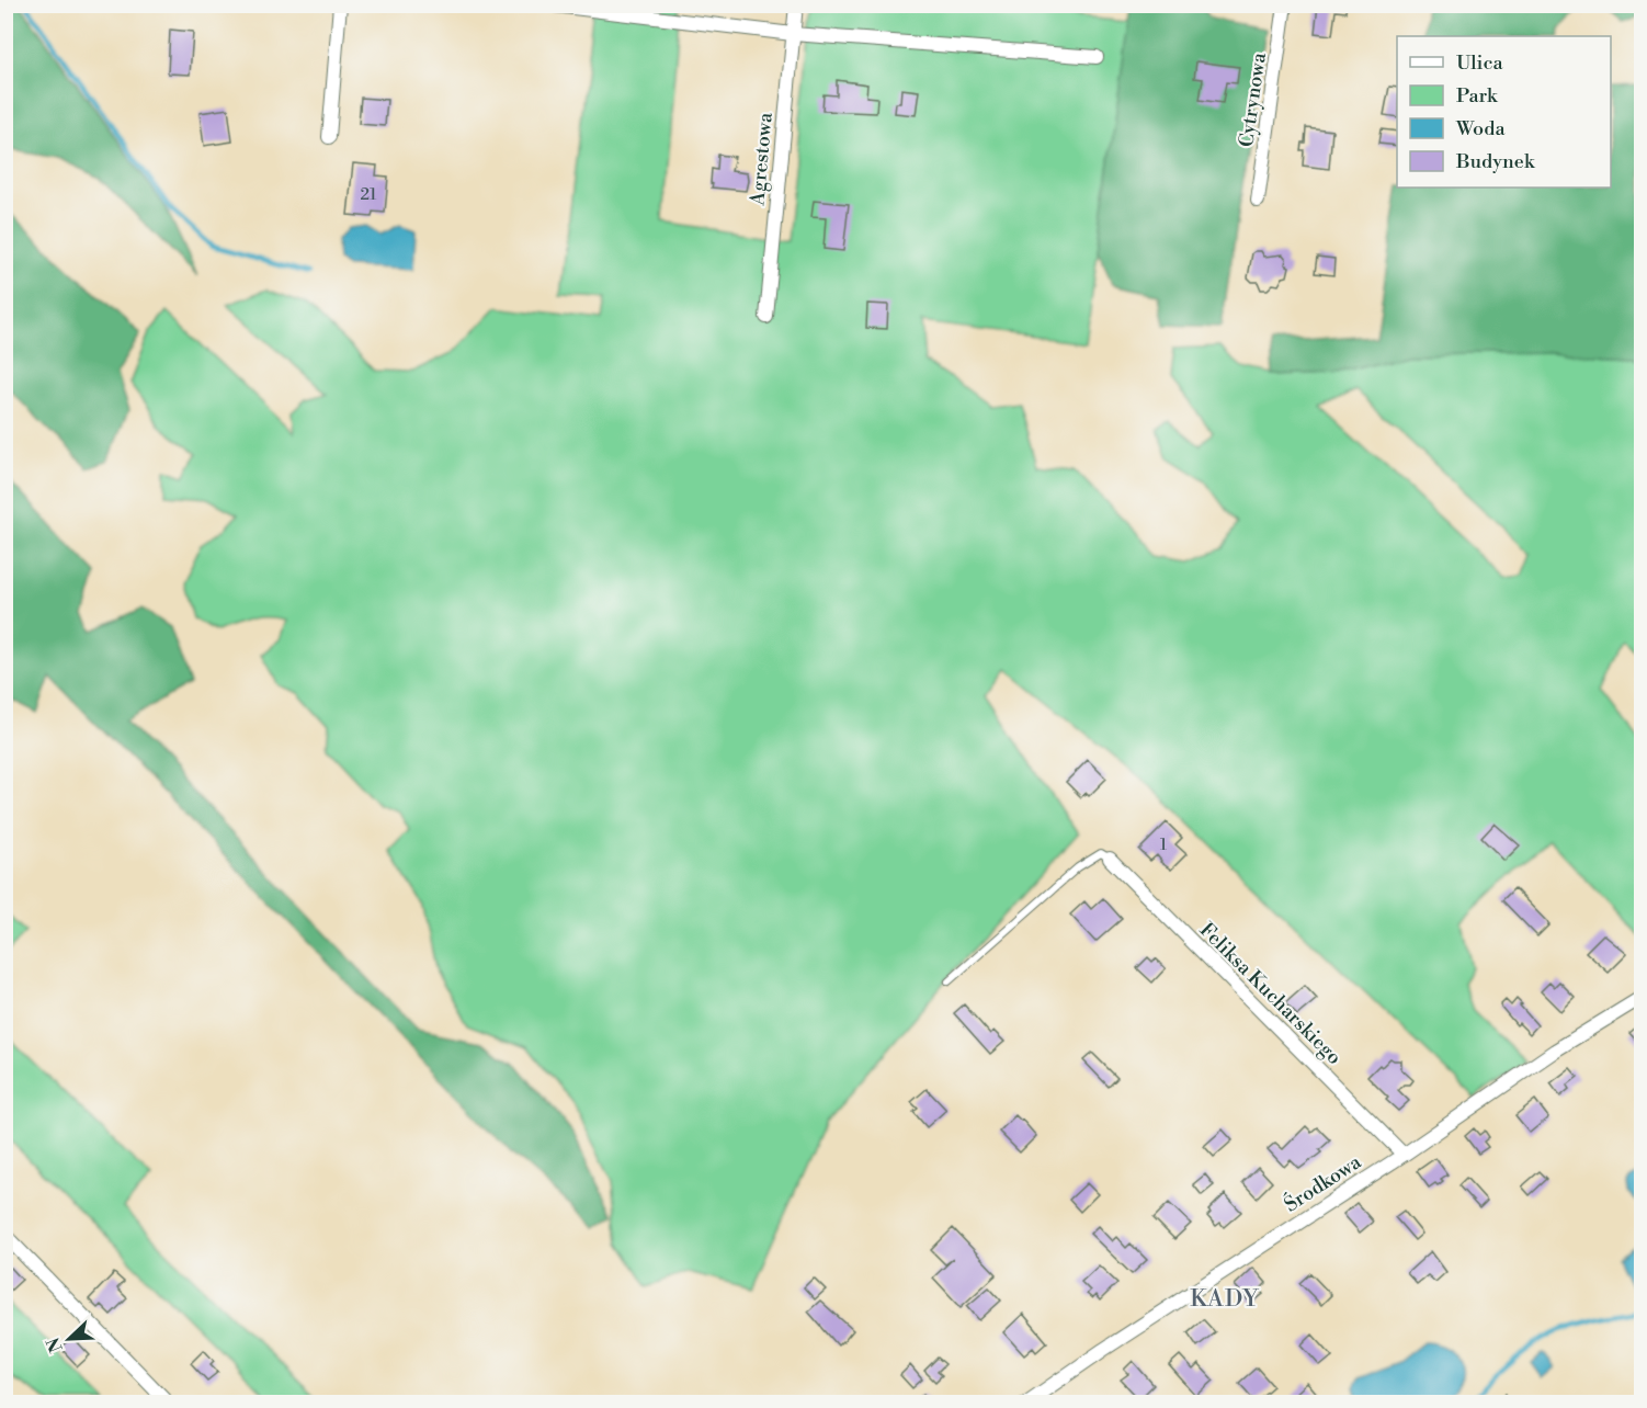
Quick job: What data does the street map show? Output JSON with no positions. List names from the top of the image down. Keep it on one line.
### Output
{"streets":{"street":["Cytrynowa","Agrestowa","Feliksa Kucharskiego","Środkowa"]},"crossings":[["Feliksa Kucharskiego","Środkowa"]],"districts":["KADY"],"house_numbers":["21","1"],"legend":["Ulica","Park","Woda","Budynek"],"north":"bottom left"}
